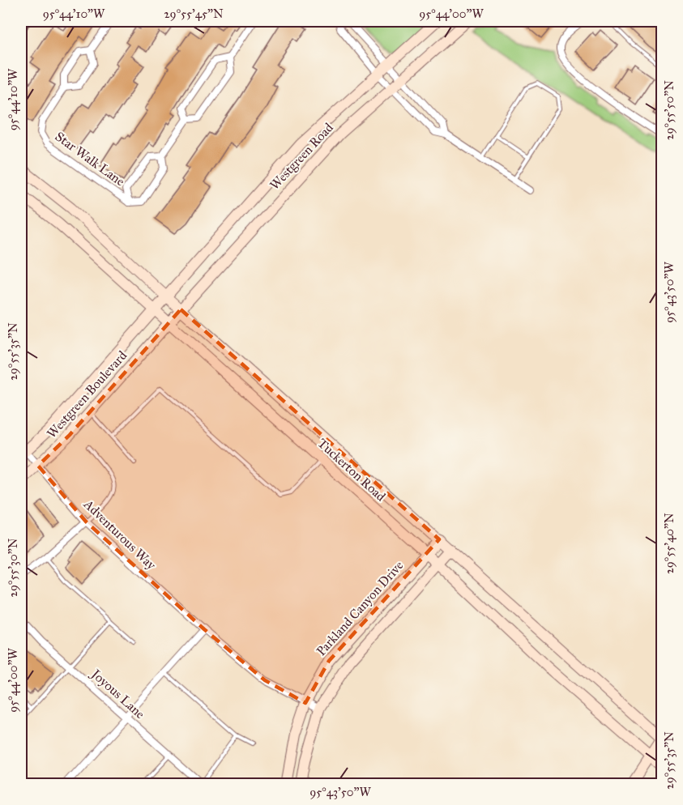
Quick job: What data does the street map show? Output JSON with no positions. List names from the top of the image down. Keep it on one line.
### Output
{"streets":{"street":["Westgreen Road","Star Walk Lane","Westgreen Boulevard","Tuckerton Road","Adventurous Way","Parkland Canyon Drive","Joyous Lane"]},"crossings":[["Westgreen Road","Westgreen Boulevard"],["Westgreen Road","Tuckerton Road"],["Westgreen Boulevard","Tuckerton Road"],["Westgreen Boulevard","Adventurous Way"],["Tuckerton Road","Parkland Canyon Drive"],["Adventurous Way","Parkland Canyon Drive"]],"coordinates":["95°44'10\"W","29°55'45\"N","95°44'00\"W","29°55'50\"N","95°43'50\"W","29°55'35\"N","29°55'40\"N","29°55'30\"N"]}
